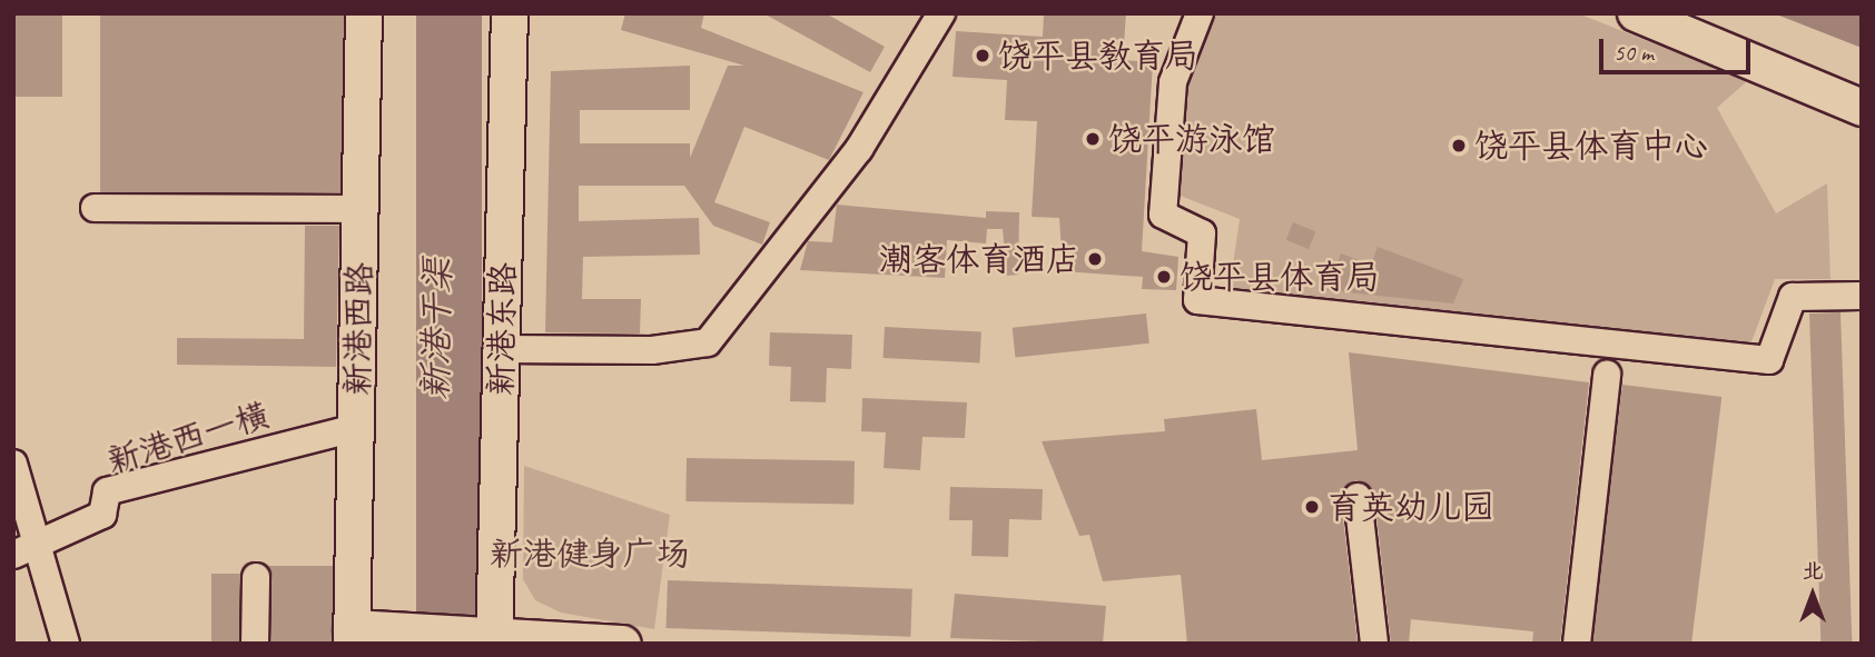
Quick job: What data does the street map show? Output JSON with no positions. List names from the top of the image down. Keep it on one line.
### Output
{"streets":{"main road":["新港西路","新港东路"],"street":["新港西一横"]},"crossings":[["新港西路","新港西一横"]],"water":["新港干渠"],"parks":["新港健身广场"],"places":["饶平县教育局","饶平游泳馆","饶平县体育中心","潮客体育酒店","饶平县体育局","育英幼儿园"],"scale_bar":"50 m","north":"top"}
